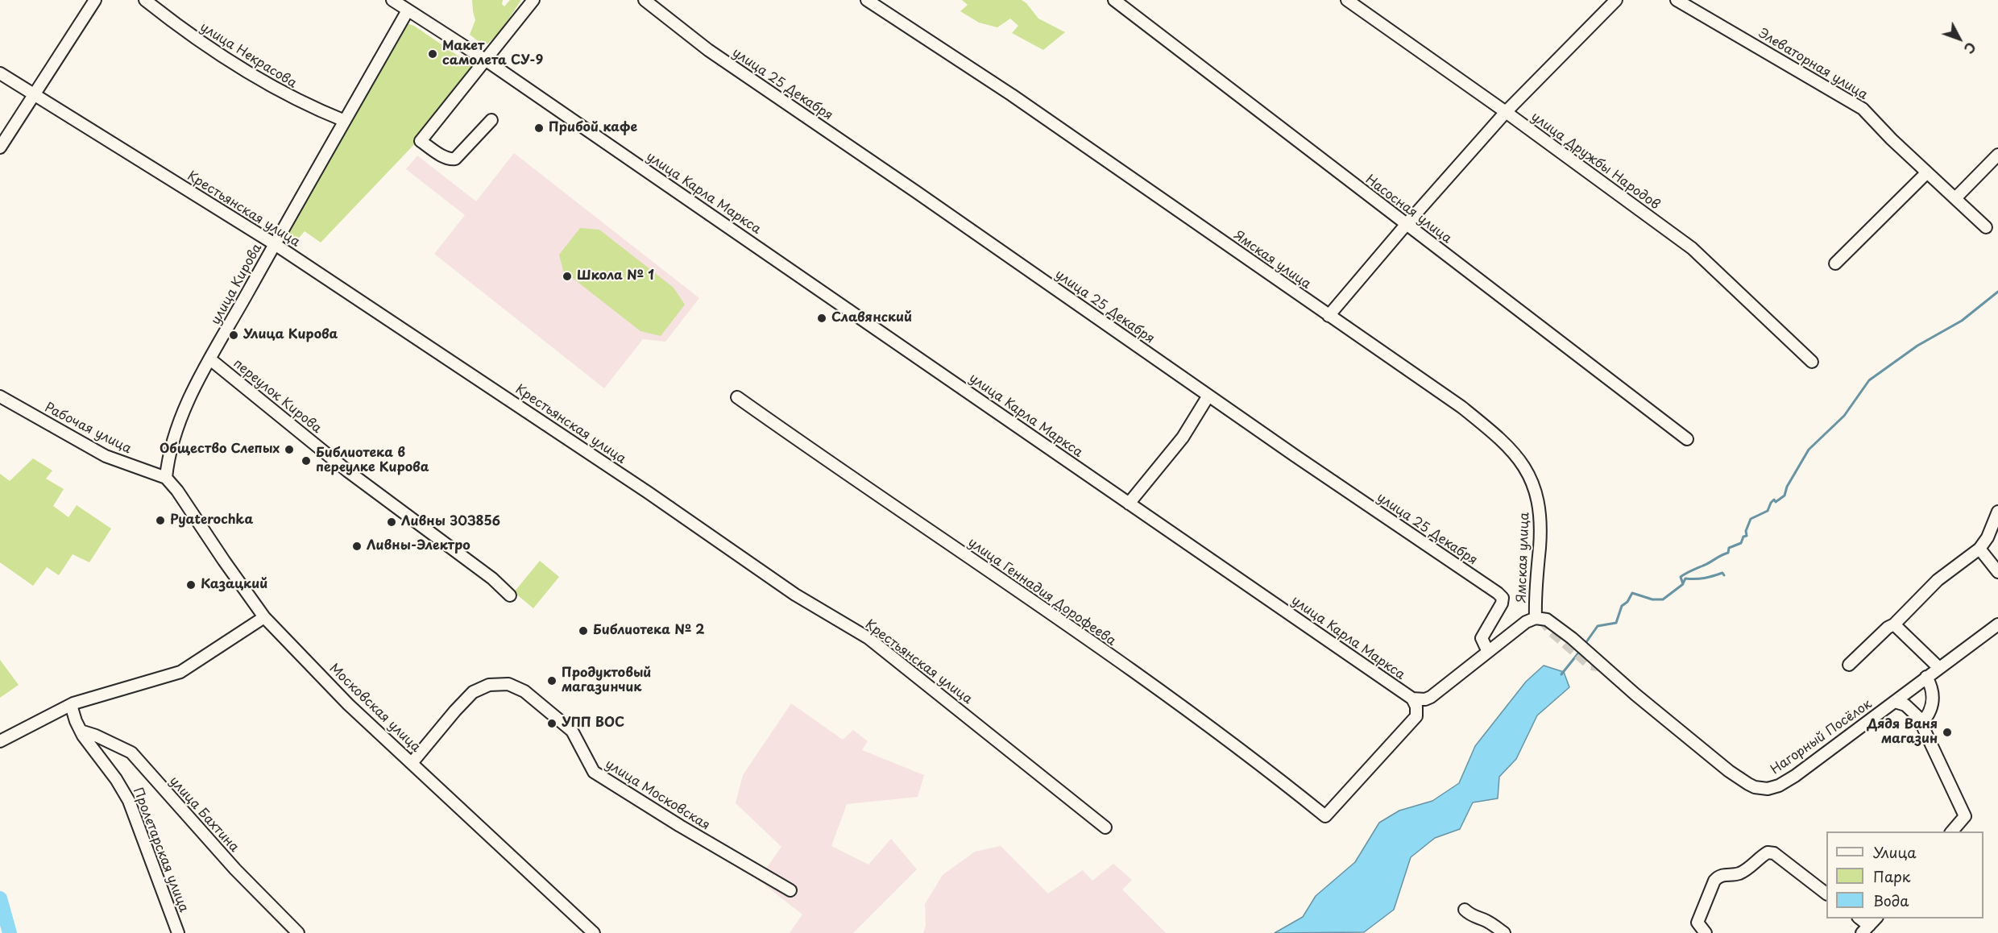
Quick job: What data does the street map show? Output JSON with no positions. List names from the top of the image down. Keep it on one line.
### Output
{"streets":{"street":["улица Некрасова","Элеваторная улица","улица 25 Декабря","улица Дружбы Народов","улица Карла Маркса","Крестьянская улица","Насосная улица","Ямская улица","улица Кирова","переулок Кирова","Рабочая улица","улица Геннадия Дорофеева","Московская улица","Нагорный Посёлок","улица Московская","улица Бахтина","Пролетарская улица"]},"crossings":[["улица Некрасова","улица Кирова"],["улица Карла Маркса","улица Кирова"],["улица Карла Маркса","улица Геннадия Дорофеева"],["Крестьянская улица","улица Кирова"],["Ямская улица","Нагорный Посёлок"],["улица Кирова","переулок Кирова"],["улица Кирова","Рабочая улица"],["улица Кирова","Московская улица"],["Рабочая улица","Московская улица"],["Московская улица","улица Московская"],["улица Бахтина","Пролетарская улица"]],"places":["Макет самолета СУ-9","Прибой кафе","Школа № 1","Славянский","Улица Кирова","Общество Слепых","Библиотека в переулке Кирова","Pyaterochka","Ливны 303856","Ливны-Электро","Казацкий","Библиотека № 2","Продуктовый магазинчик","УПП ВОС","Дядя Ваня магазин"],"legend":["Улица","Парк","Вода"],"north":"bottom right"}
